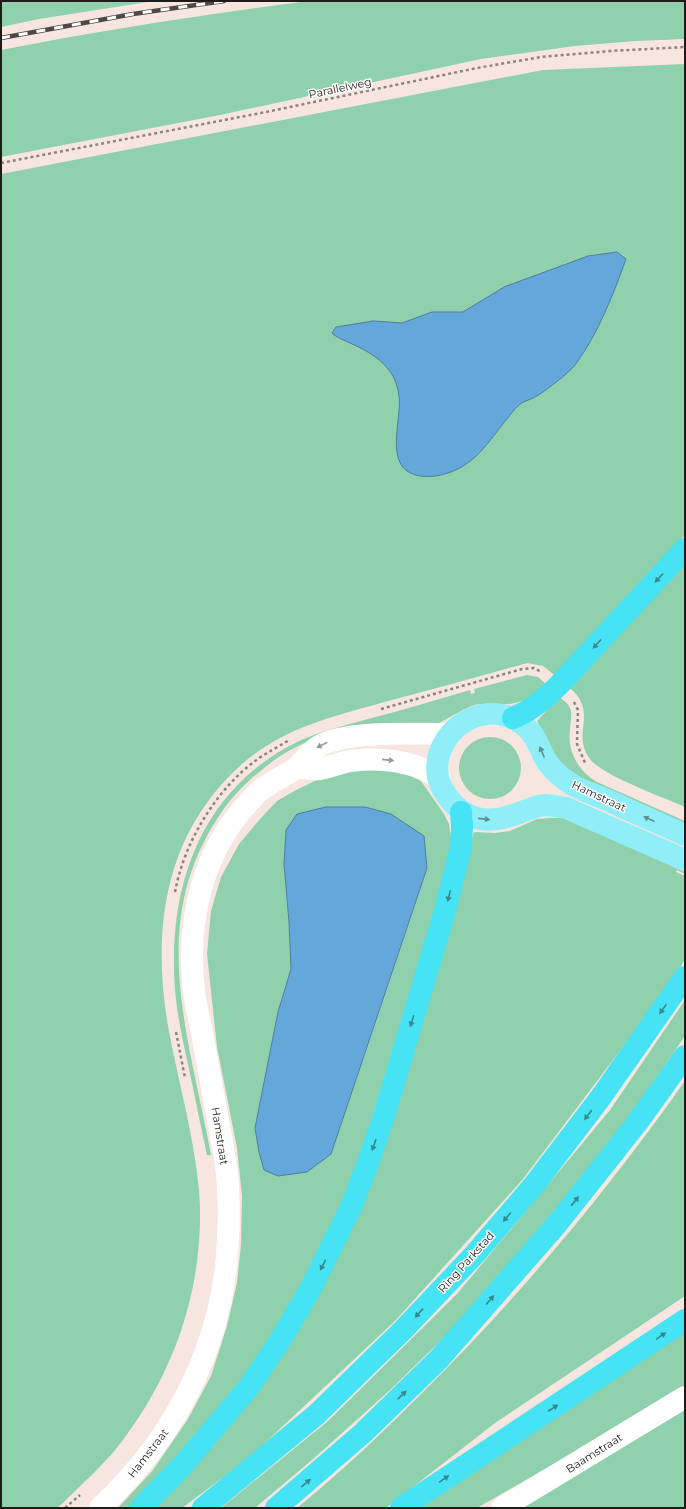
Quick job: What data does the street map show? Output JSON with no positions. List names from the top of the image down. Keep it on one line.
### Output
{"streets":{"highway":["Ring Parkstad"],"main road":["Hamstraat"],"street":["Baamstraat"],"path":["Parallelweg"]}}
